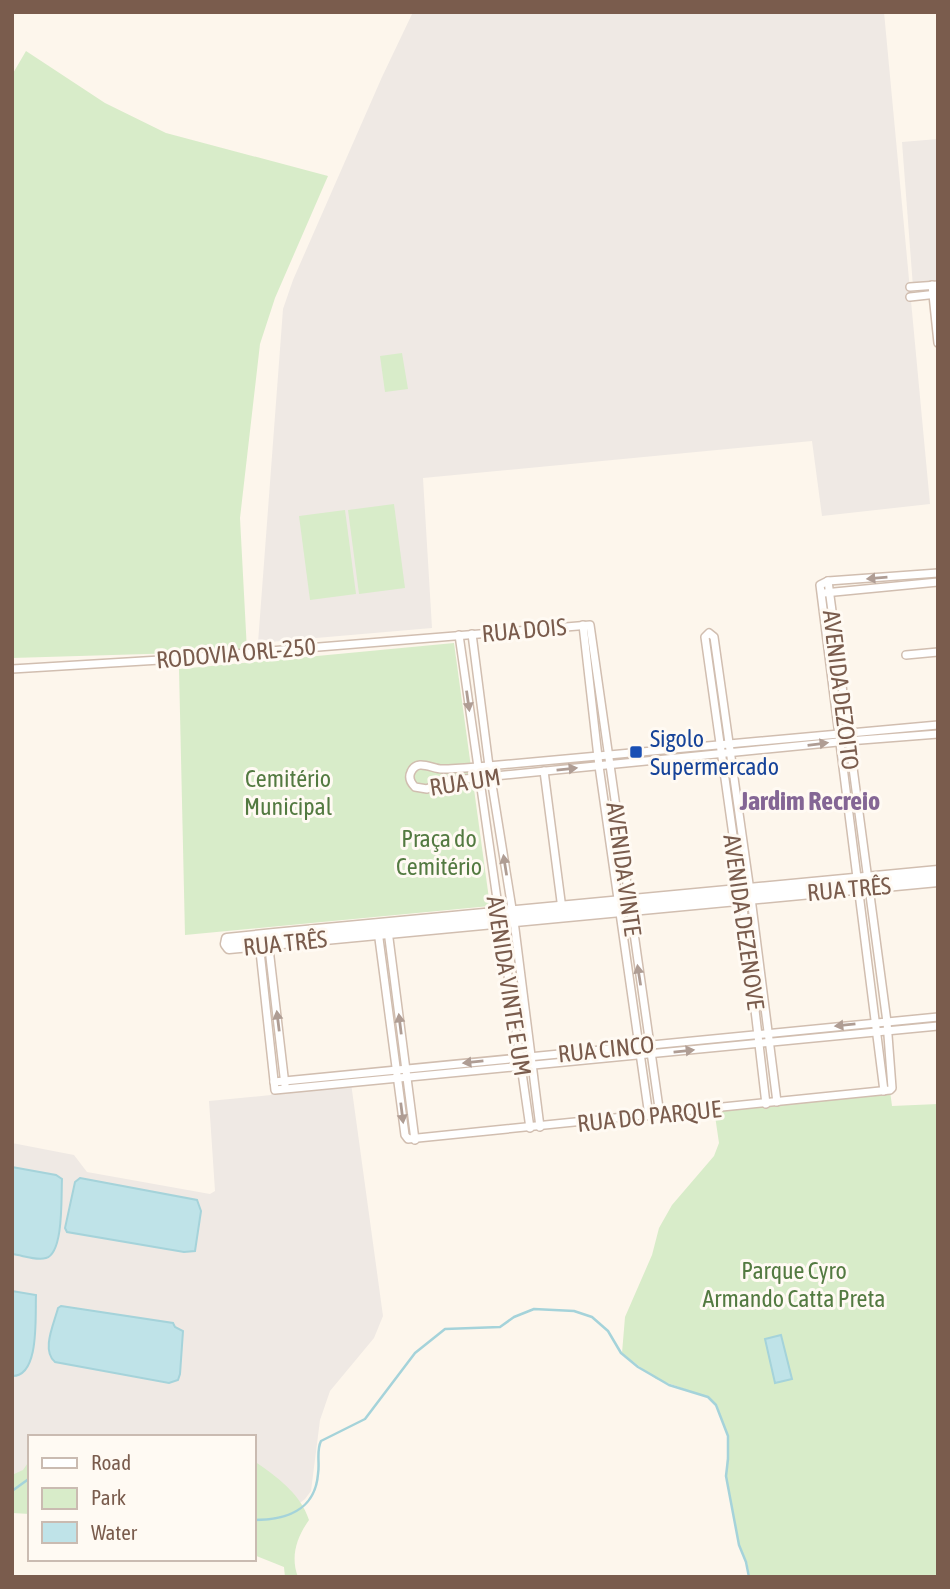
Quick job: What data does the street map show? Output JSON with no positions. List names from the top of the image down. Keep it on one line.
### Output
{"streets":{"street":["RUA DOIS","RODOVIA ORL-250","AVENIDA DEZOITO","RUA UM","AVENIDA VINTE","RUA TRÊS","AVENIDA DEZENOVE","AVENIDA VINTE E UM","RUA CINCO","RUA DO PARQUE"]},"crossings":[["RUA DOIS","RODOVIA ORL-250"],["RUA DOIS","AVENIDA VINTE"],["RUA DOIS","AVENIDA VINTE E UM"],["RODOVIA ORL-250","AVENIDA VINTE E UM"],["AVENIDA DEZOITO","RUA UM"],["AVENIDA DEZOITO","RUA TRÊS"],["AVENIDA DEZOITO","RUA CINCO"],["AVENIDA DEZOITO","RUA DO PARQUE"],["RUA UM","AVENIDA VINTE"],["RUA UM","AVENIDA DEZENOVE"],["RUA UM","AVENIDA VINTE E UM"],["AVENIDA VINTE","RUA TRÊS"],["AVENIDA VINTE","RUA CINCO"],["AVENIDA VINTE","RUA DO PARQUE"],["RUA TRÊS","AVENIDA DEZENOVE"],["RUA TRÊS","AVENIDA VINTE E UM"],["RUA TRÊS","RUA CINCO"],["AVENIDA DEZENOVE","RUA CINCO"],["AVENIDA DEZENOVE","RUA DO PARQUE"],["AVENIDA VINTE E UM","RUA CINCO"],["AVENIDA VINTE E UM","RUA DO PARQUE"]],"districts":["Jardim Recreio"],"parks":["Cemitério Municipal","Praça do Cemitério","Parque Cyro Armando Catta Preta"],"places":{"transit":["Sigolo Supermercado"]},"legend":["Road","Park","Water"]}
